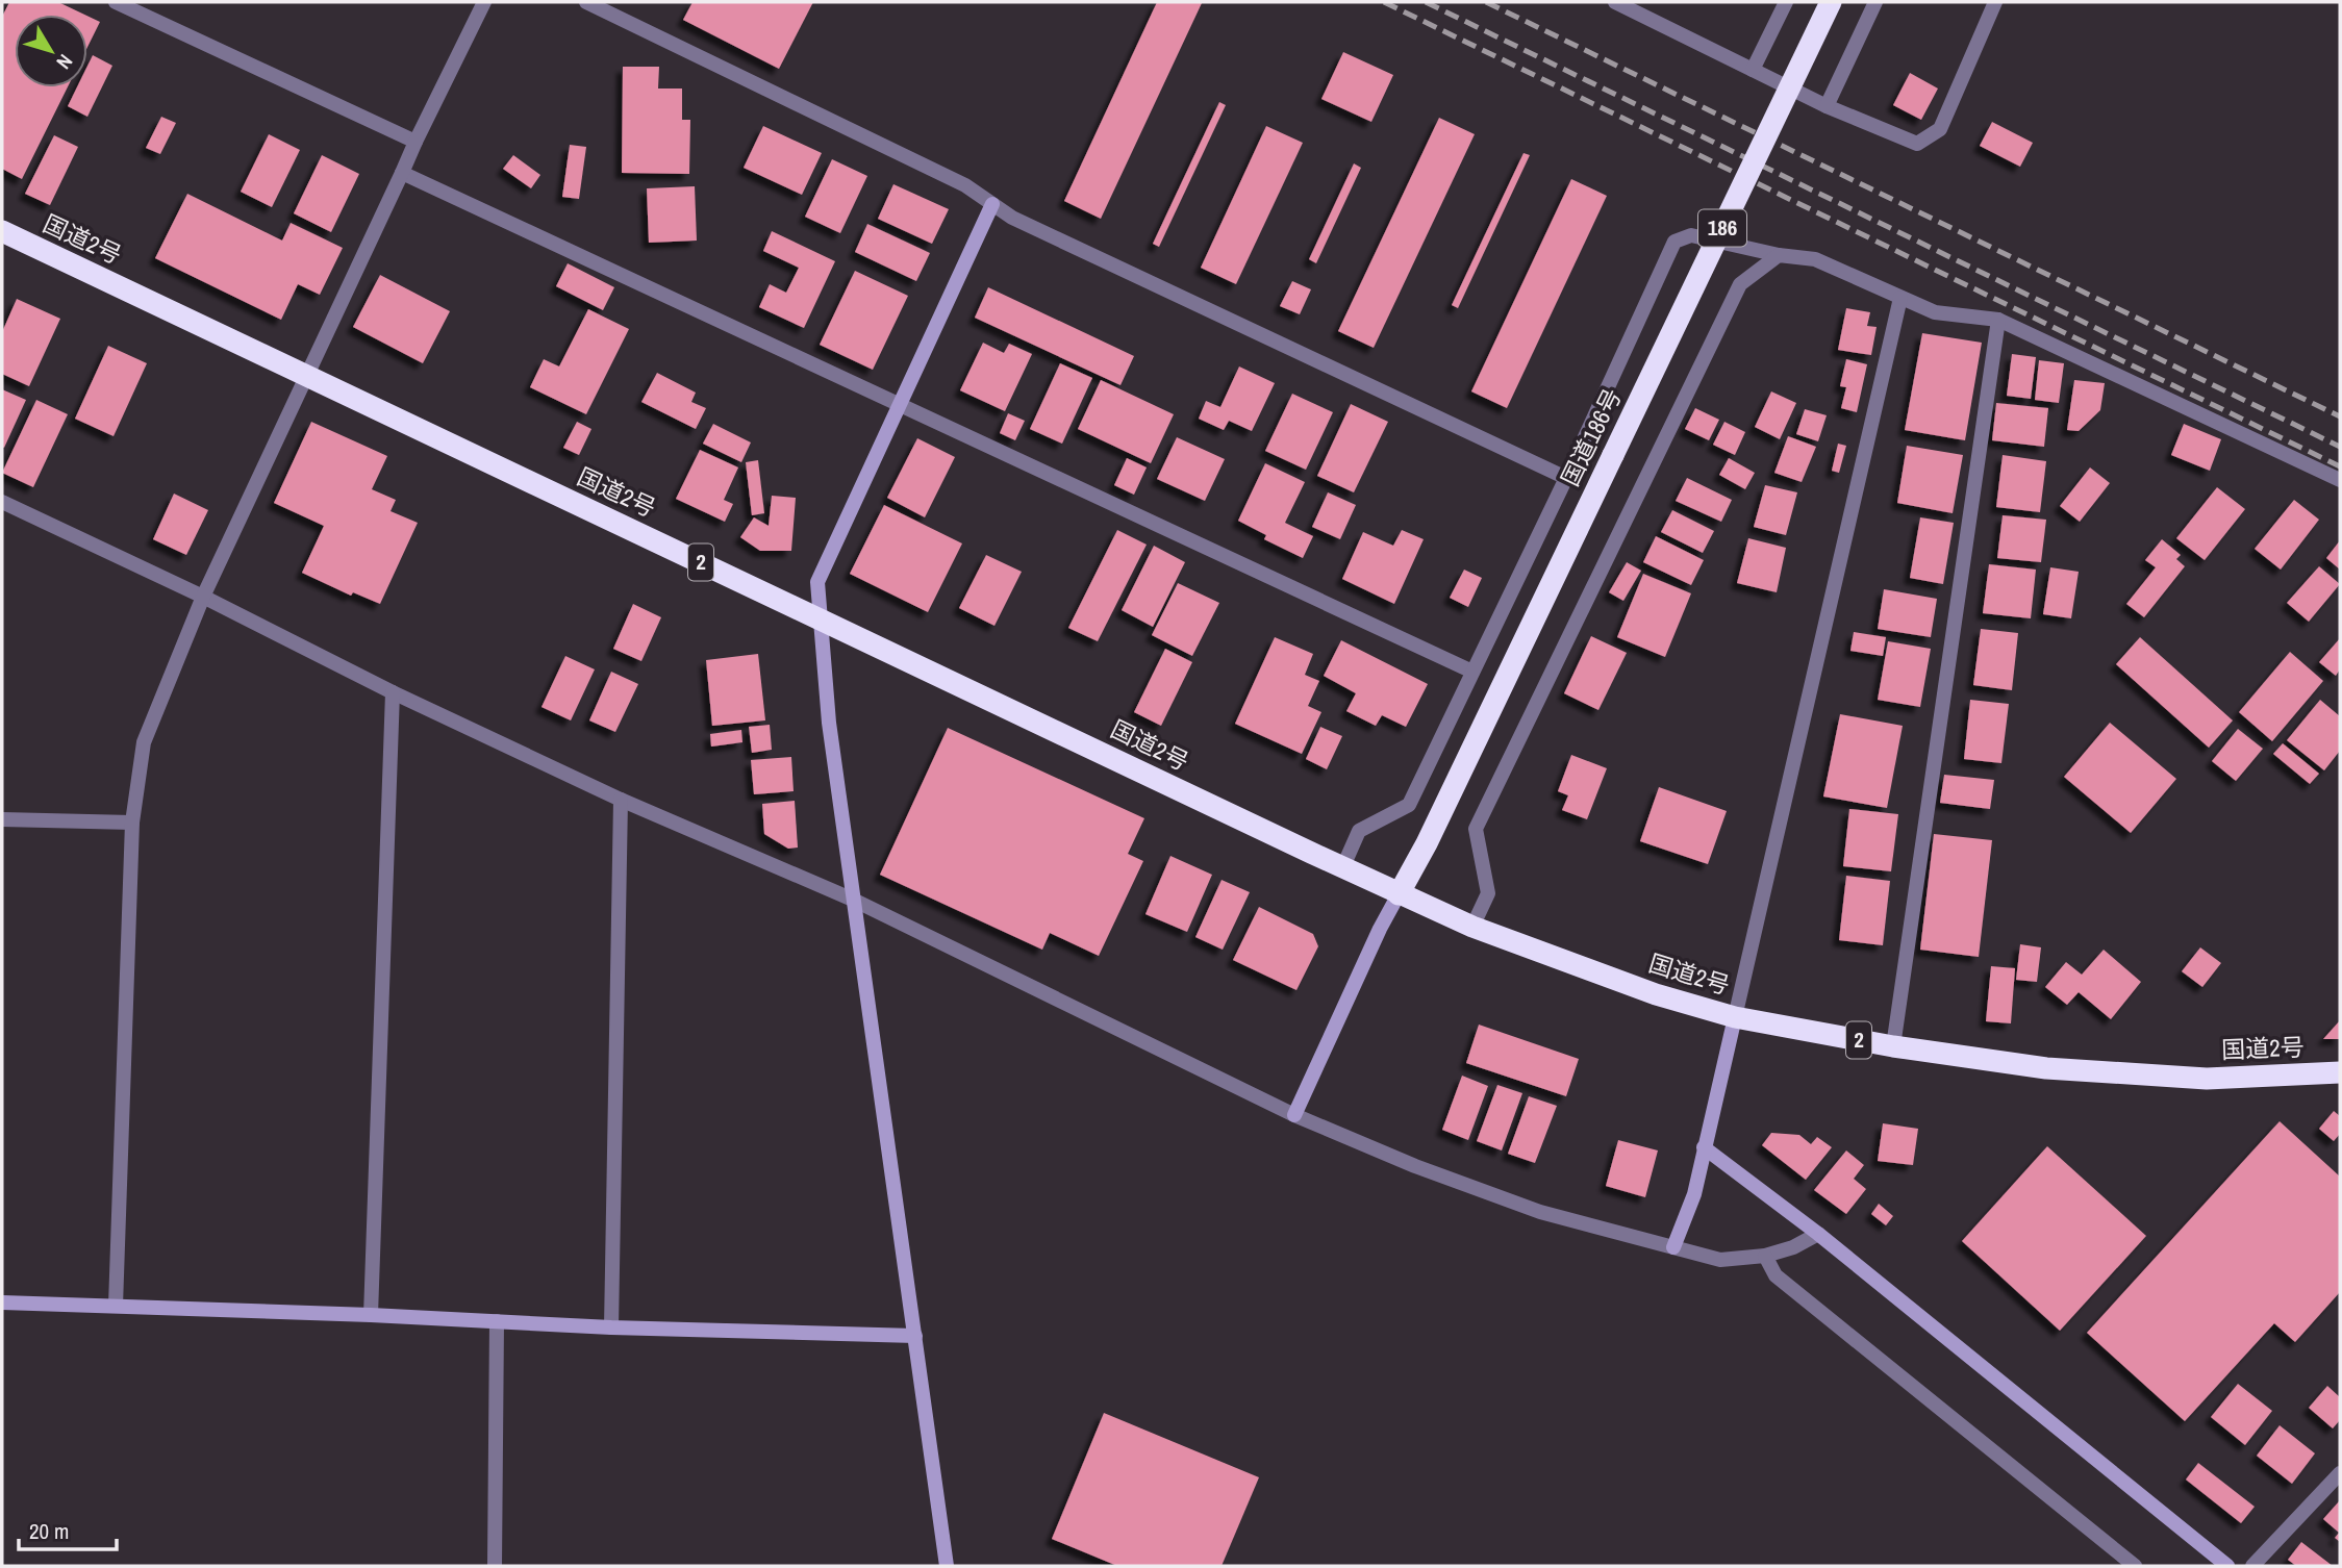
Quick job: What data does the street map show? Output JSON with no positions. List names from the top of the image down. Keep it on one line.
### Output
{"streets":{"highway":["186","国道2号","国道186号","2"]},"crossings":[["国道2号","国道186号"]],"scale_bar":"20 m","north":"bottom right"}
